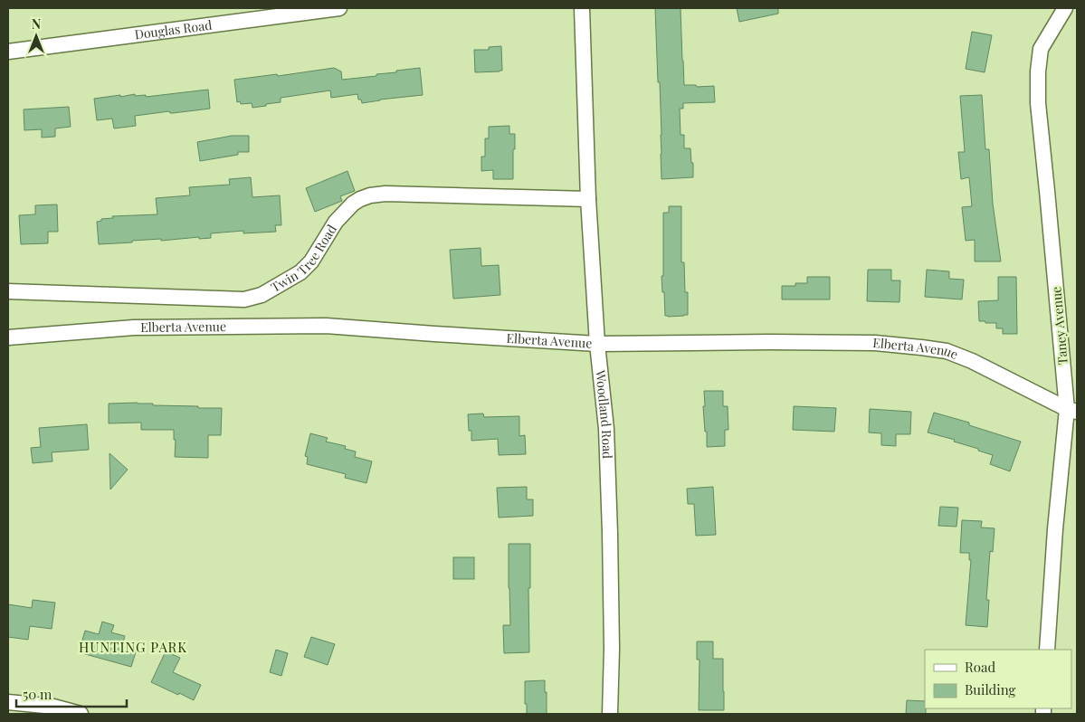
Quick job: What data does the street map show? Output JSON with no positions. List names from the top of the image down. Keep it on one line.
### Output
{"streets":{"street":["Douglas Road","Twin Tree Road","Taney Avenue","Elberta Avenue","Woodland Road"]},"crossings":[["Twin Tree Road","Woodland Road"],["Taney Avenue","Elberta Avenue"],["Elberta Avenue","Woodland Road"]],"districts":["HUNTING PARK"],"legend":["Road","Building"],"scale_bar":"50 m","north":"top"}
